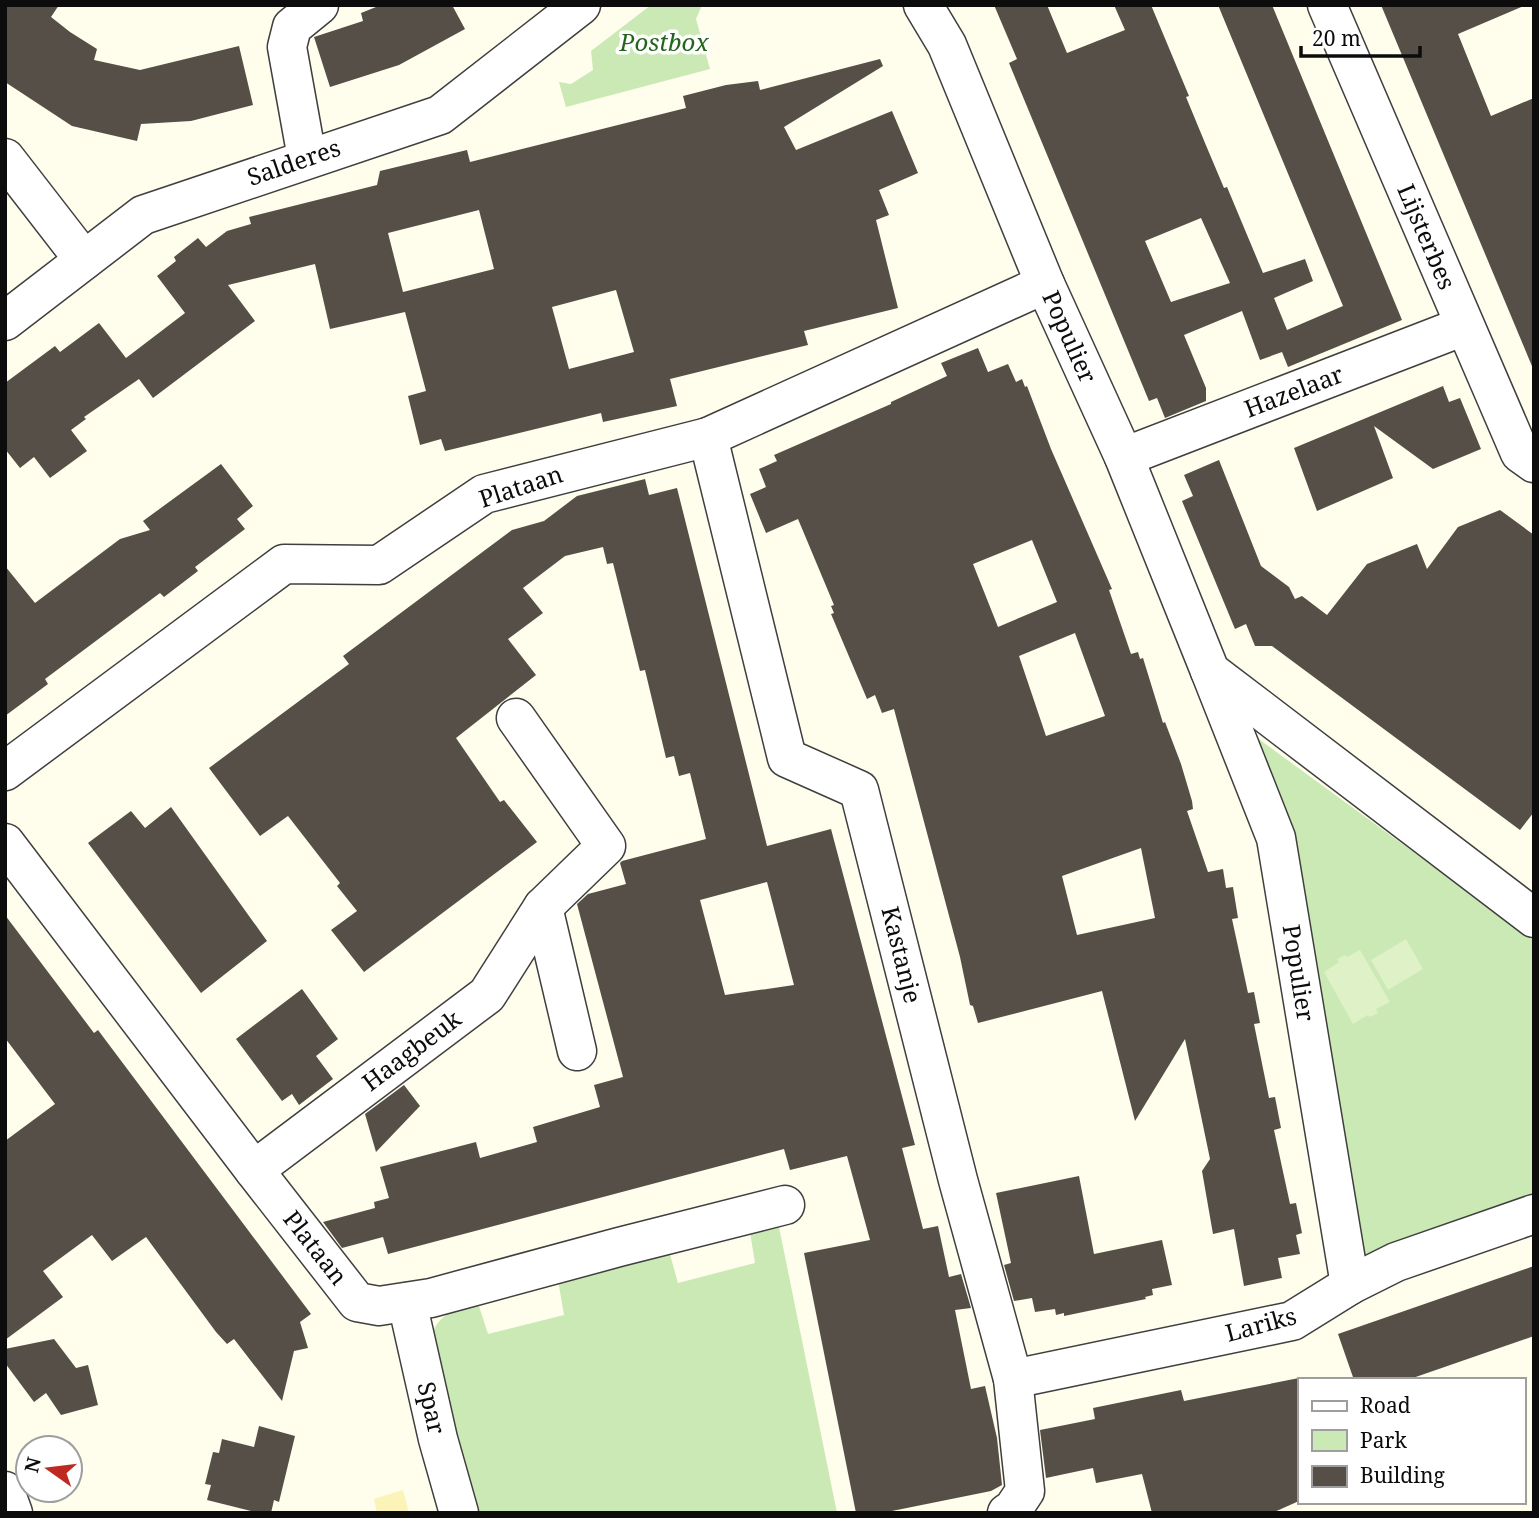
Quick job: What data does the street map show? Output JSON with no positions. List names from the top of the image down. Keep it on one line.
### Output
{"streets":{"street":["Salderes","Lijsterbes","Populier","Hazelaar","Plataan","Kastanje","Haagbeuk","Lariks","Spar"]},"crossings":[["Lijsterbes","Hazelaar"],["Populier","Hazelaar"],["Populier","Plataan"],["Populier","Lariks"],["Plataan","Kastanje"],["Plataan","Haagbeuk"],["Plataan","Spar"],["Kastanje","Lariks"]],"parks":["Postbox"],"legend":["Road","Park","Building"],"scale_bar":"20 m","north":"left"}
